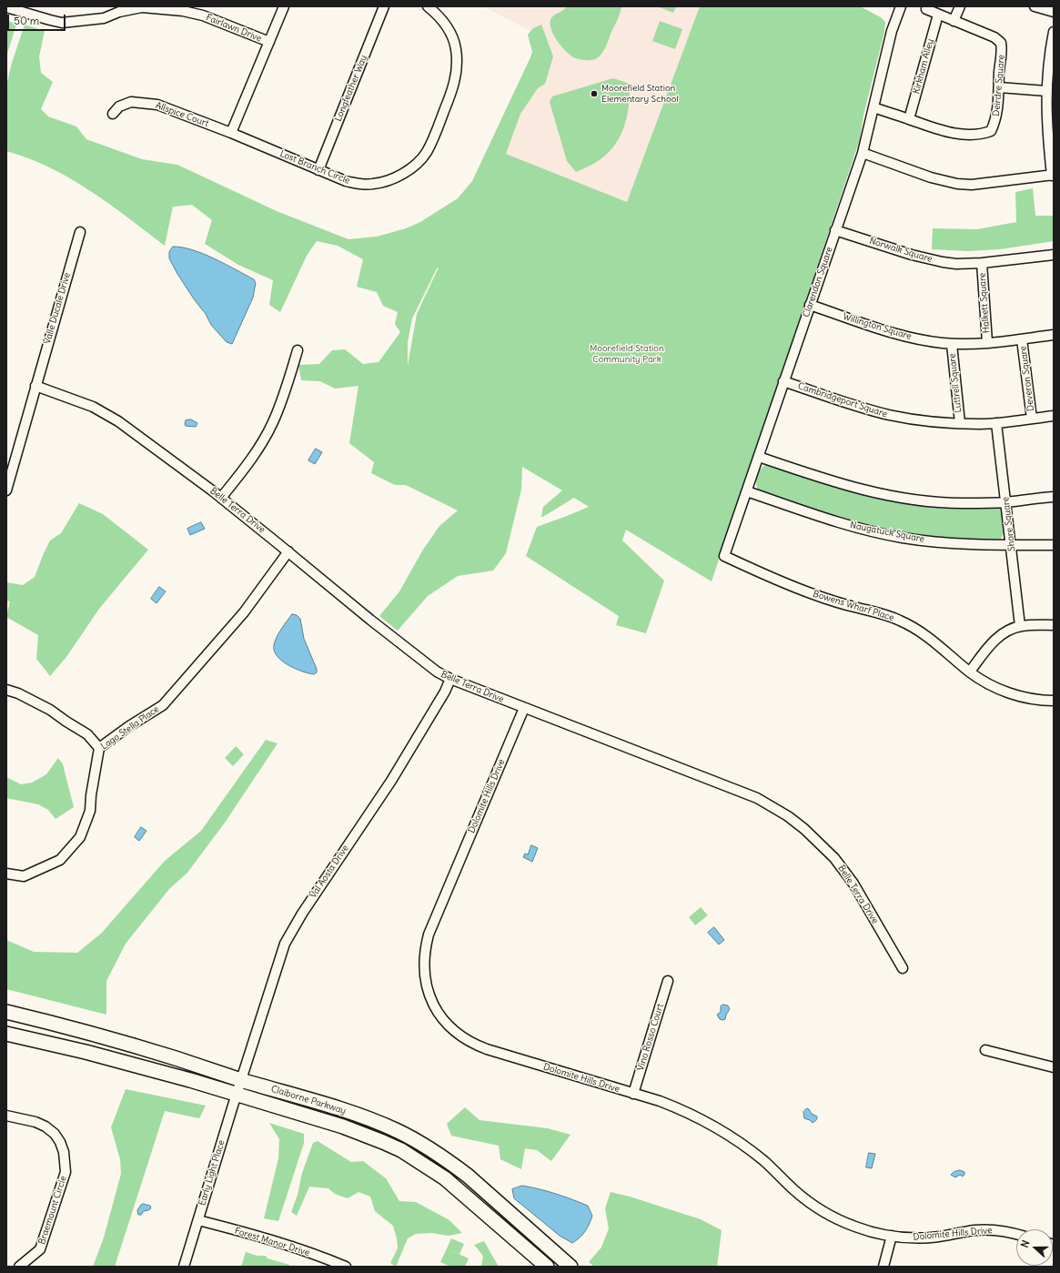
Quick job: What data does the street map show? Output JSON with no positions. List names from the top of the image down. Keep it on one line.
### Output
{"streets":{"main road":["Claiborne Parkway"],"street":["Fairlawn Drive","Kirkham Alley","Deirdre Square","Longfeather Way","Allspice Court","Lost Branch Circle","Norwalk Square","Clarendon Square","Halkett Square","Valle Ducale Drive","Willington Square","Deveron Square","Luttrell Square","Cambridgeport Square","Belle Terra Drive","Shore Square","Naugatuck Square","Bowens Wharf Place","Lago Stella Place","Dolomite Hills Drive","Val Aosta Drive","Vino Rosso Court","Early Light Place","Braemount Circle","Forest Manor Drive"]},"crossings":[["Kirkham Alley","Deirdre Square"],["Deirdre Square","Clarendon Square"],["Longfeather Way","Lost Branch Circle"],["Allspice Court","Lost Branch Circle"],["Norwalk Square","Clarendon Square"],["Norwalk Square","Halkett Square"],["Clarendon Square","Willington Square"],["Clarendon Square","Cambridgeport Square"],["Clarendon Square","Naugatuck Square"],["Clarendon Square","Bowens Wharf Place"],["Halkett Square","Willington Square"],["Valle Ducale Drive","Belle Terra Drive"],["Willington Square","Deveron Square"],["Willington Square","Luttrell Square"],["Deveron Square","Cambridgeport Square"],["Luttrell Square","Cambridgeport Square"],["Cambridgeport Square","Shore Square"],["Belle Terra Drive","Lago Stella Place"],["Belle Terra Drive","Dolomite Hills Drive"],["Belle Terra Drive","Val Aosta Drive"],["Shore Square","Naugatuck Square"],["Dolomite Hills Drive","Vino Rosso Court"],["Val Aosta Drive","Claiborne Parkway"],["Val Aosta Drive","Early Light Place"],["Claiborne Parkway","Early Light Place"],["Early Light Place","Forest Manor Drive"]],"parks":["Moorefield Station Community Park"],"places":["Moorefield Station Elementary School"],"scale_bar":"50 m","north":"left"}
